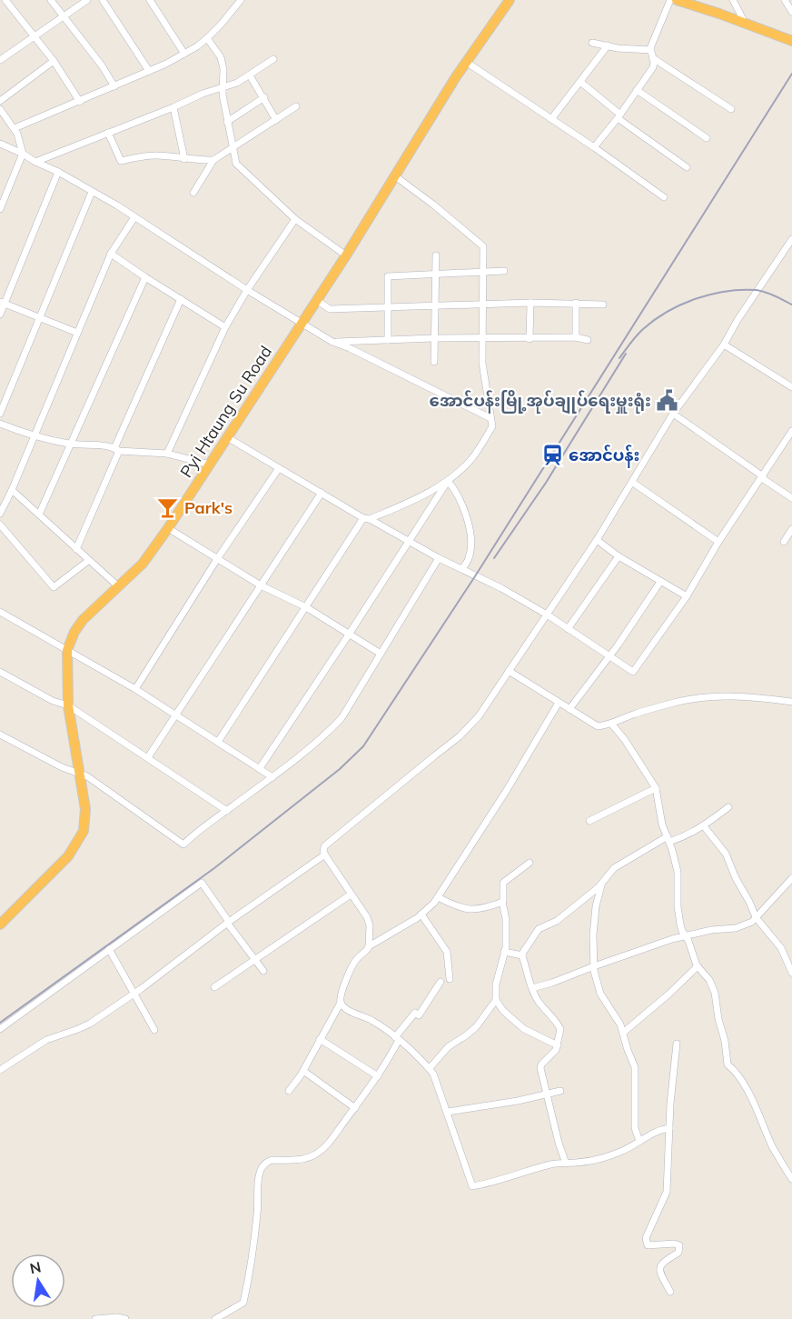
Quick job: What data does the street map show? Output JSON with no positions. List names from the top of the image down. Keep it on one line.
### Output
{"streets":{"highway":["Pyi Htaung Su Road"]},"places":{"public building":["အောင်ပန်းမြို့အုပ်ချုပ်ရေးမှူးရုံး"],"station":["အောင်ပန်း"],"bar":["Park's"]},"north":"top"}
